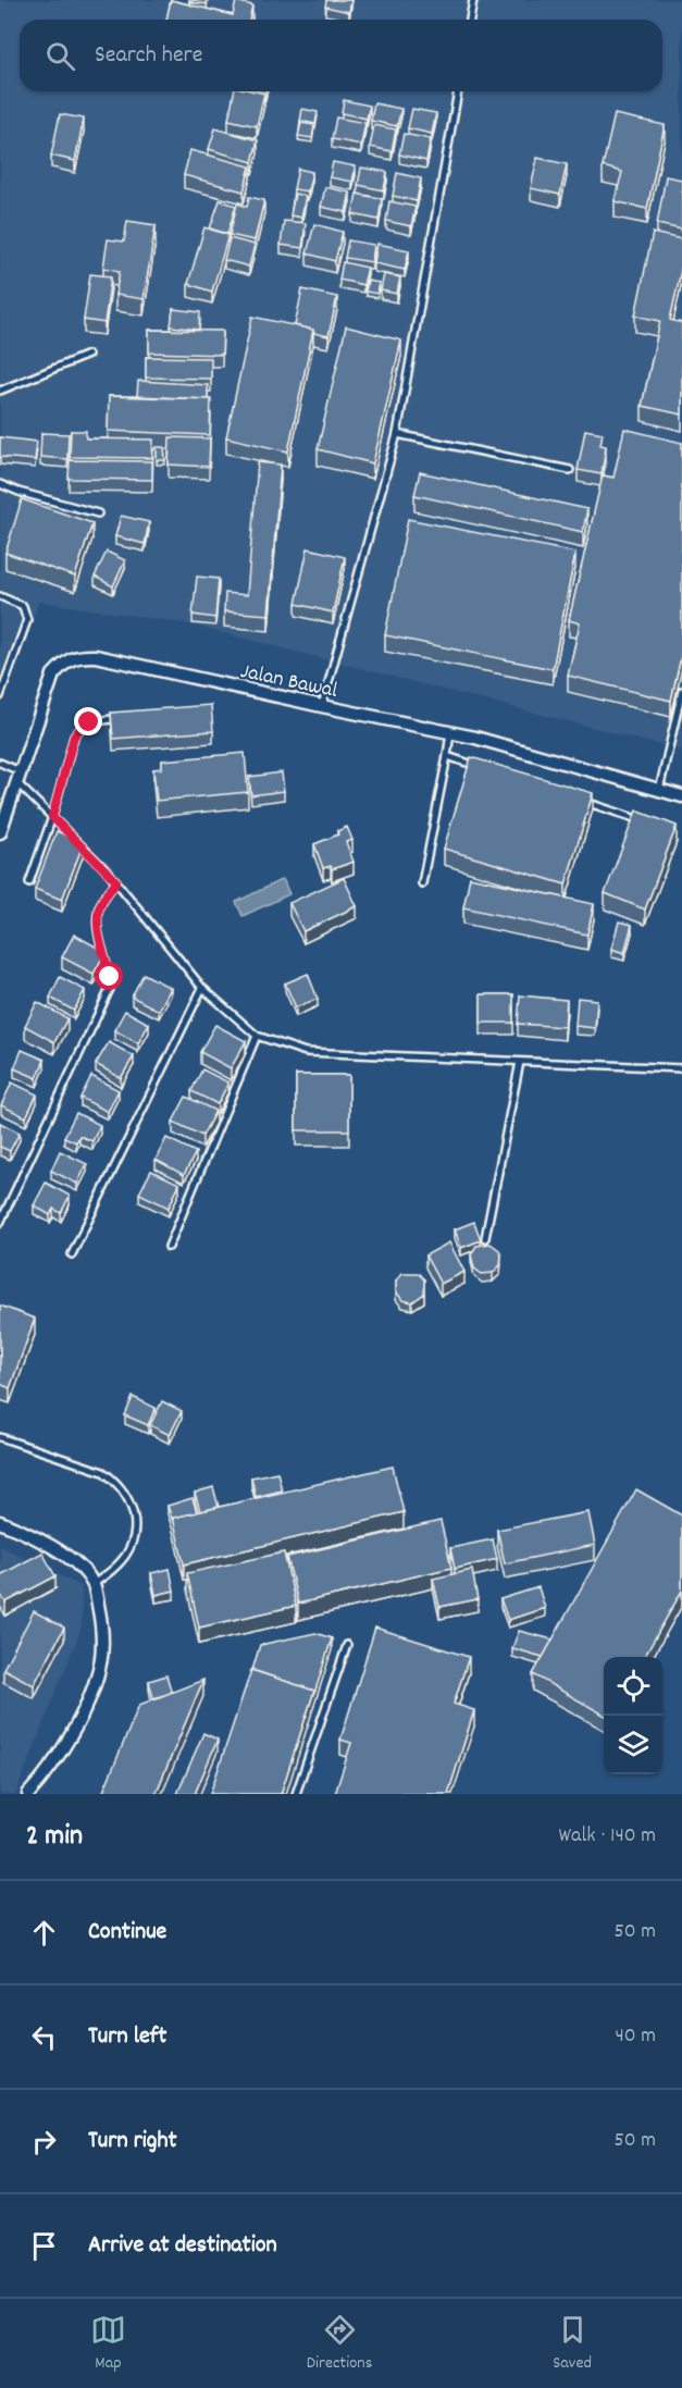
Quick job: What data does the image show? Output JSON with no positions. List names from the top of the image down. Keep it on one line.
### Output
{"streets":{"street":["Jalan Bawal"]},"page":{"search":"Search here","heading":["2 min","Walk · 140 m"],"list":[["Continue","50 m"],["Turn left","40 m"],["Turn right","50 m"],"Arrive at destination"],"nav":["Map","Directions","Saved"]}}
